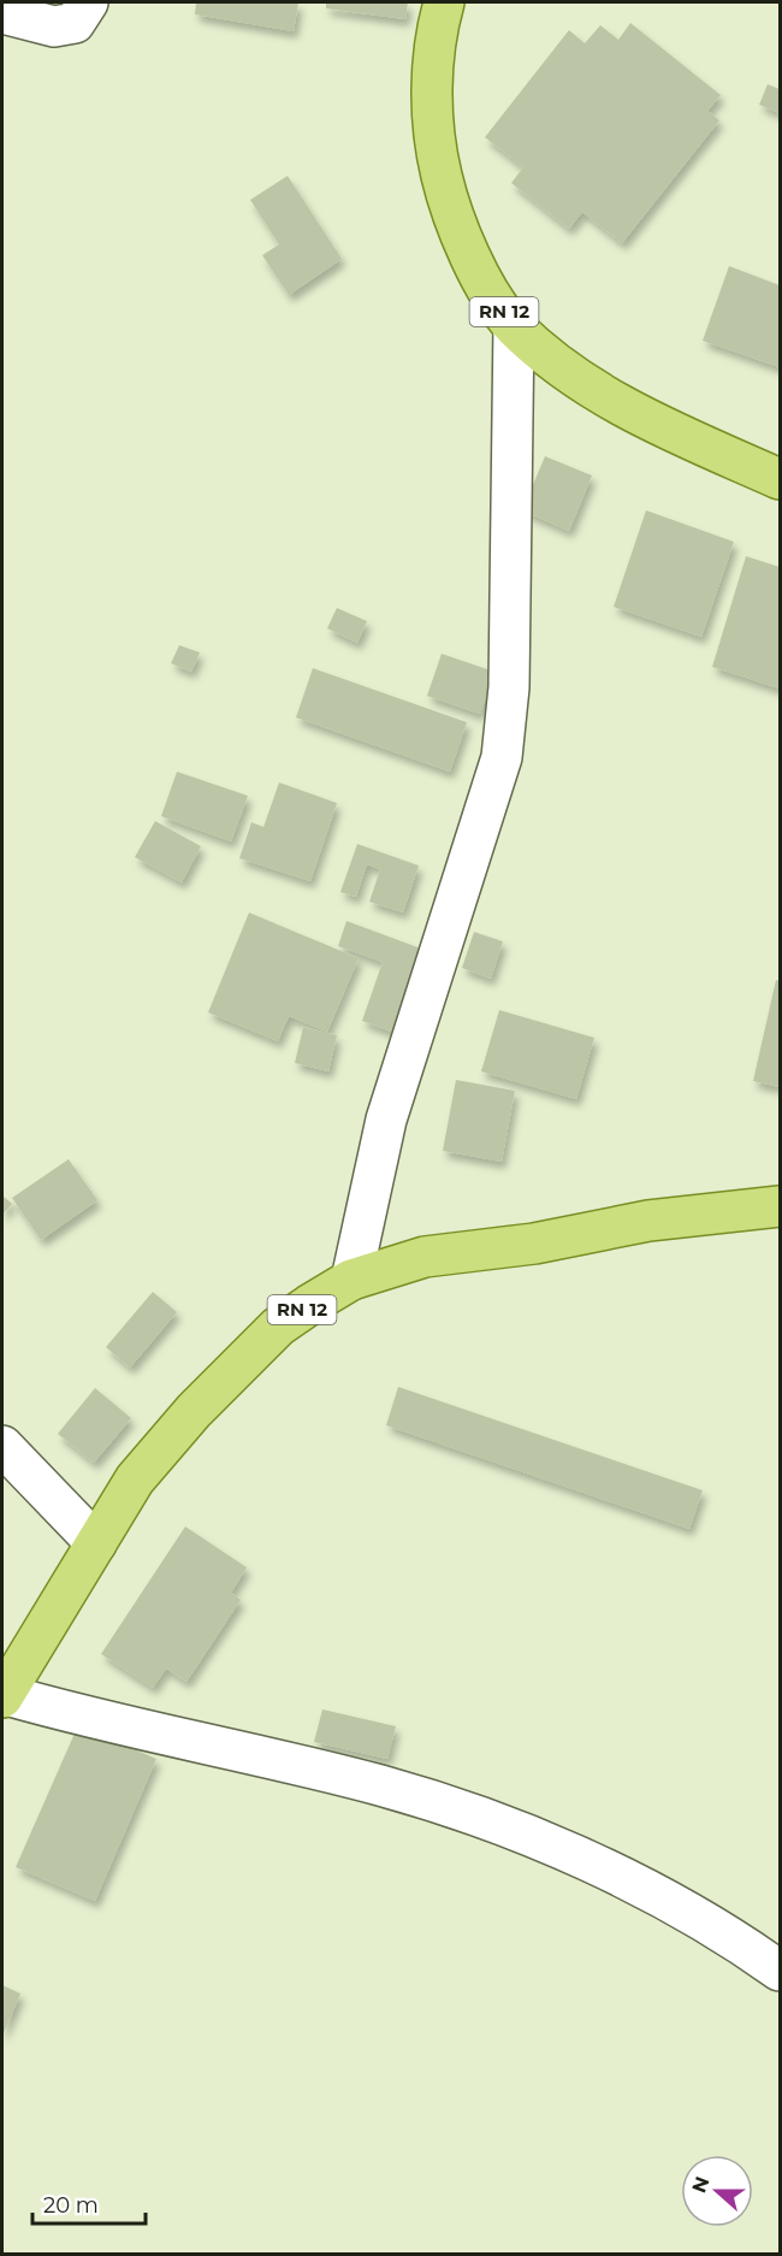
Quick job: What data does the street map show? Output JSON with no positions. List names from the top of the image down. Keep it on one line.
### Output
{"streets":{"main road":["RN 12"]},"scale_bar":"20 m","north":"left"}
